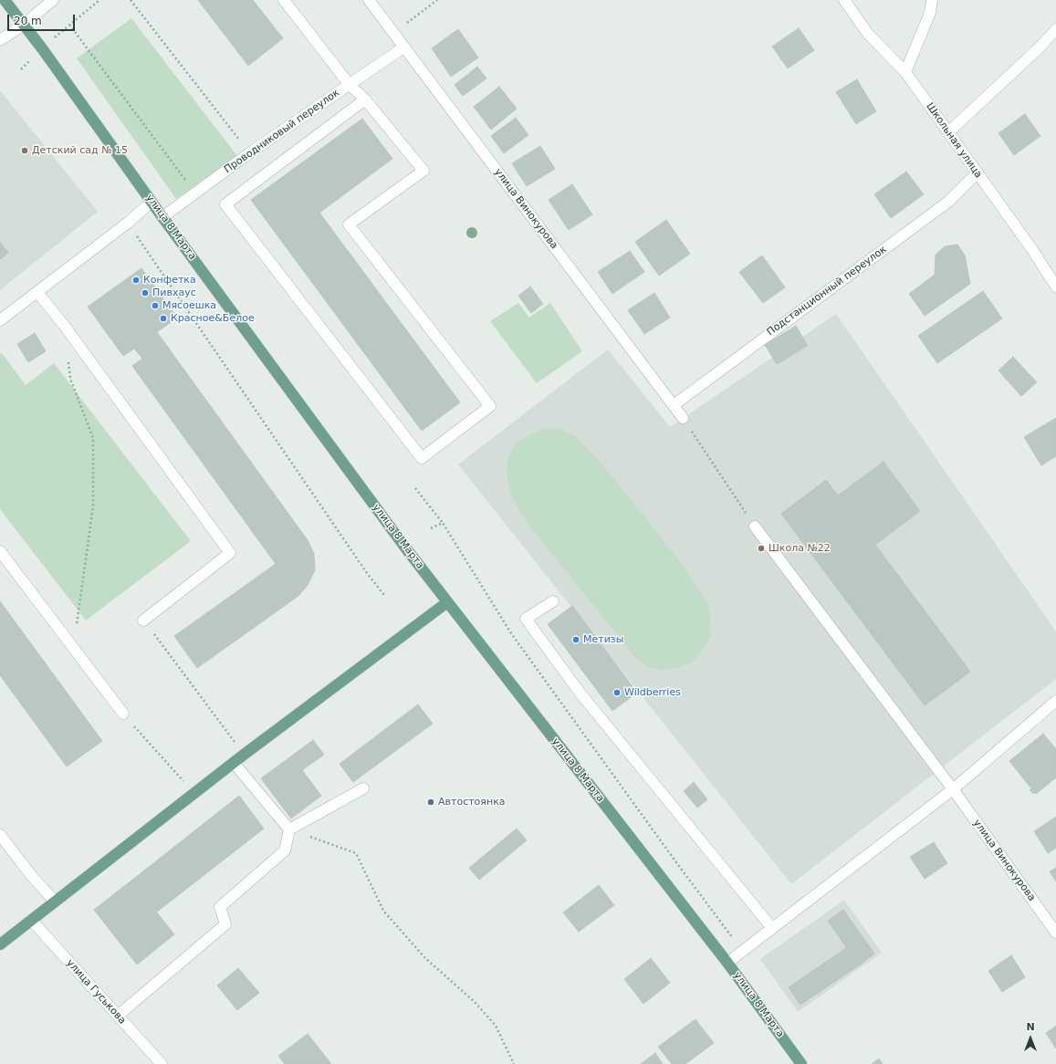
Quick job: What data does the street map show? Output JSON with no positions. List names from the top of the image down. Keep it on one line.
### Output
{"streets":{"main road":["улица 8 Марта"],"street":["Проводниковый переулок","Школьная улица","улица Винокурова","Подстанционный переулок","улица Гуськова"]},"crossings":[["Проводниковый переулок","улица Винокурова"],["Проводниковый переулок","улица 8 Марта"],["Школьная улица","Подстанционный переулок"],["улица Винокурова","Подстанционный переулок"]],"places":["Детский сад № 15","Конфетка","Пивхаус","Мясоешка","Красное&Белое","Школа №22","Метизы","Wildberries","Автостоянка"],"scale_bar":"20 m","north":"top"}
